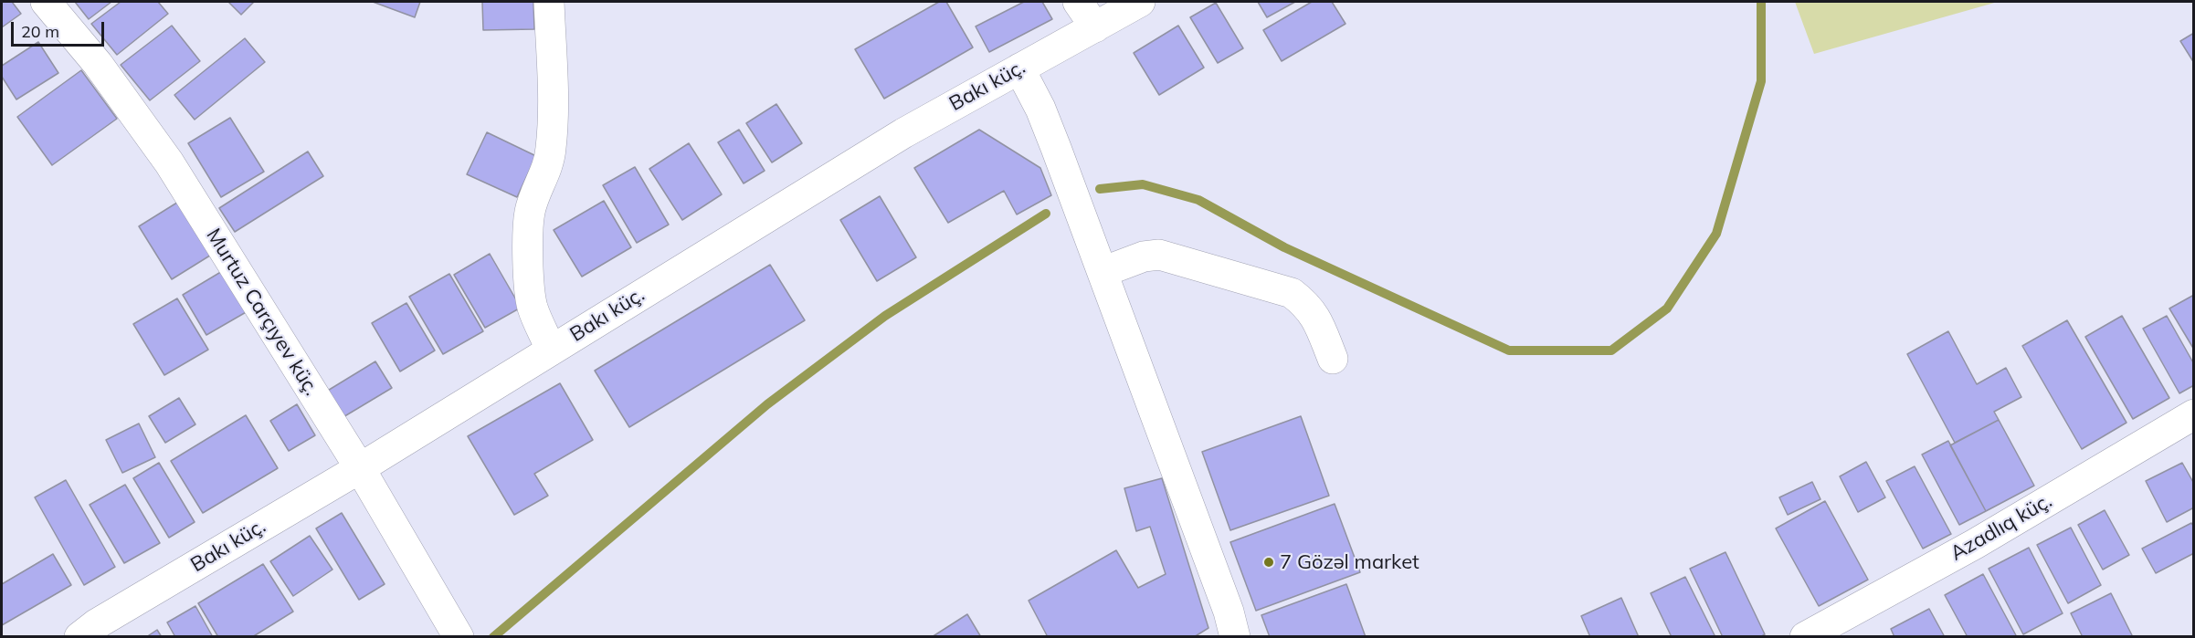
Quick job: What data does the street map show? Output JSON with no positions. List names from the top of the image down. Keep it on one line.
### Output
{"streets":{"street":["Bakı küç.","Murtuz Carçıyev küç.","Azadlıq küç."]},"crossings":[["Bakı küç.","Murtuz Carçıyev küç."]],"places":["7 Gözəl market"],"scale_bar":"20 m"}
